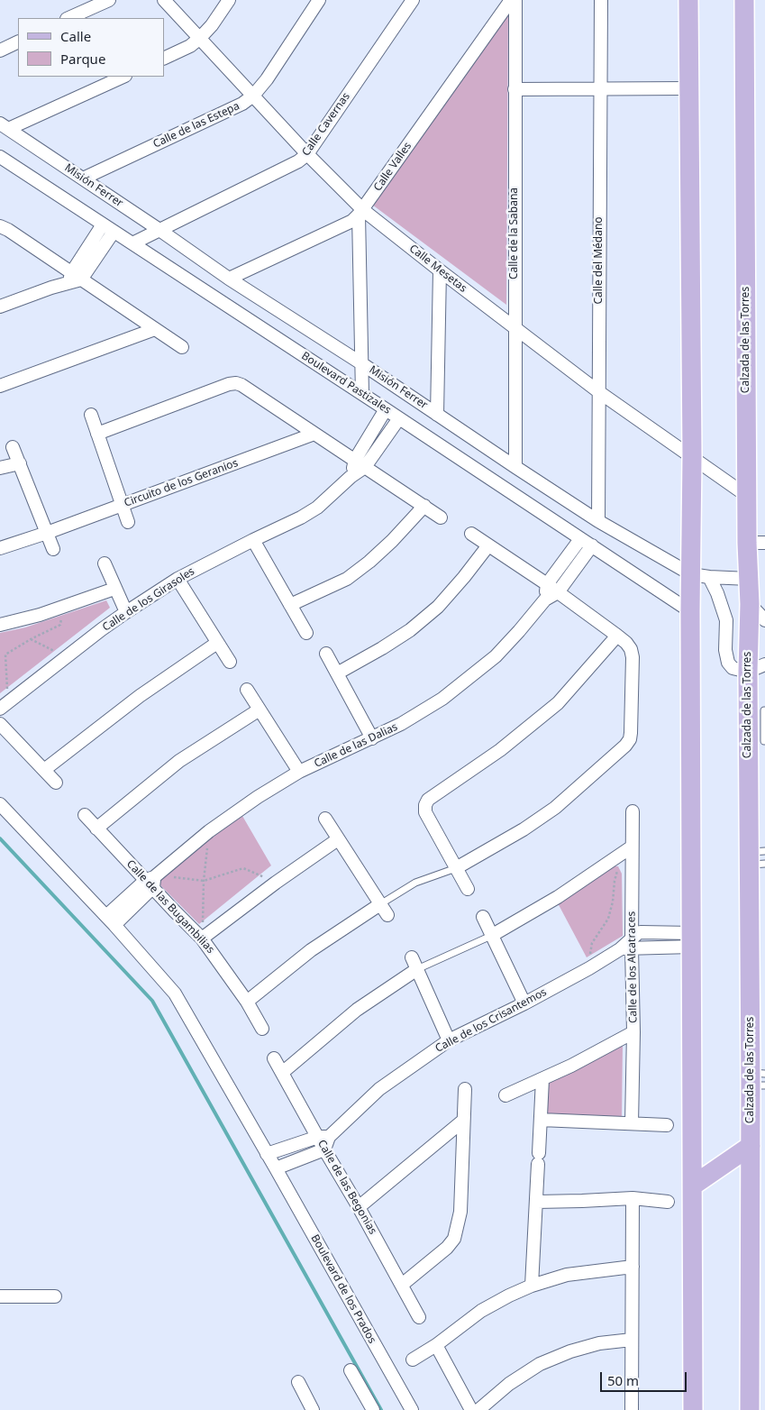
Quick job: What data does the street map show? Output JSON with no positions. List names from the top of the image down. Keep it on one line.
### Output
{"streets":{"main road":["Calzada de las Torres"],"street":["Calle Cavernas","Calle de las Estepa","Calle Valles","Misión Ferrer","Calle de la Sabana","Calle del Médano","Calle Mesetas","Boulevard Pastizales","Circuito de los Geranios","Calle de los Girasoles","Calle de las Dalias","Calle de las Bugambilias","Calle de los Alcatraces","Calle de los Crisantemos","Calle de las Begonias","Boulevard de los Prados"]},"crossings":[["Calle Cavernas","Misión Ferrer"],["Calle Cavernas","Calle Mesetas"],["Calle Cavernas","Boulevard Pastizales"],["Calle de las Estepa","Misión Ferrer"],["Calle de las Estepa","Calle Mesetas"],["Calle Valles","Misión Ferrer"],["Calle Valles","Calle Mesetas"],["Misión Ferrer","Calle de la Sabana"],["Misión Ferrer","Calle del Médano"],["Calle de la Sabana","Calle Mesetas"],["Calle del Médano","Calle Mesetas"],["Calle Mesetas","Calzada de las Torres"],["Boulevard Pastizales","Calle de los Girasoles"],["Boulevard Pastizales","Calle de las Dalias"],["Calle de las Dalias","Calle de las Bugambilias"],["Calle de las Dalias","Boulevard de los Prados"],["Calle de los Alcatraces","Calle de los Crisantemos"],["Calle de los Crisantemos","Calle de las Begonias"],["Calle de los Crisantemos","Boulevard de los Prados"]],"legend":["Calle","Parque"],"scale_bar":"50 m"}
